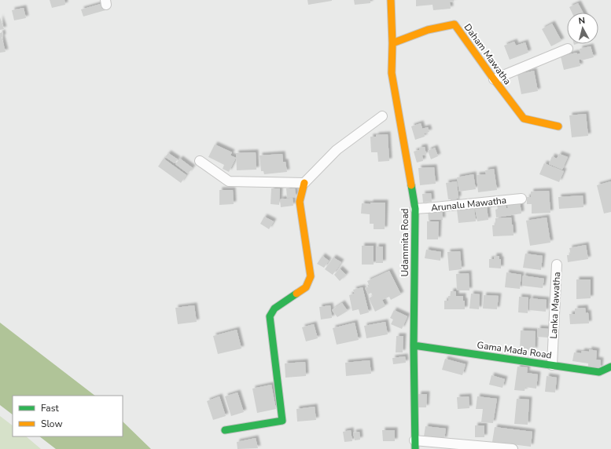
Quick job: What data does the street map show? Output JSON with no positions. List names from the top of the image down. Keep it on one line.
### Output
{"streets":{"street":["Daham Mawatha","Arunalu Mawatha","Udammita Road","Lanka Mawatha","Gama Mada Road"]},"crossings":[["Daham Mawatha","Udammita Road"],["Arunalu Mawatha","Udammita Road"],["Udammita Road","Gama Mada Road"],["Lanka Mawatha","Gama Mada Road"]],"legend":["Fast","Slow"],"north":"top"}
